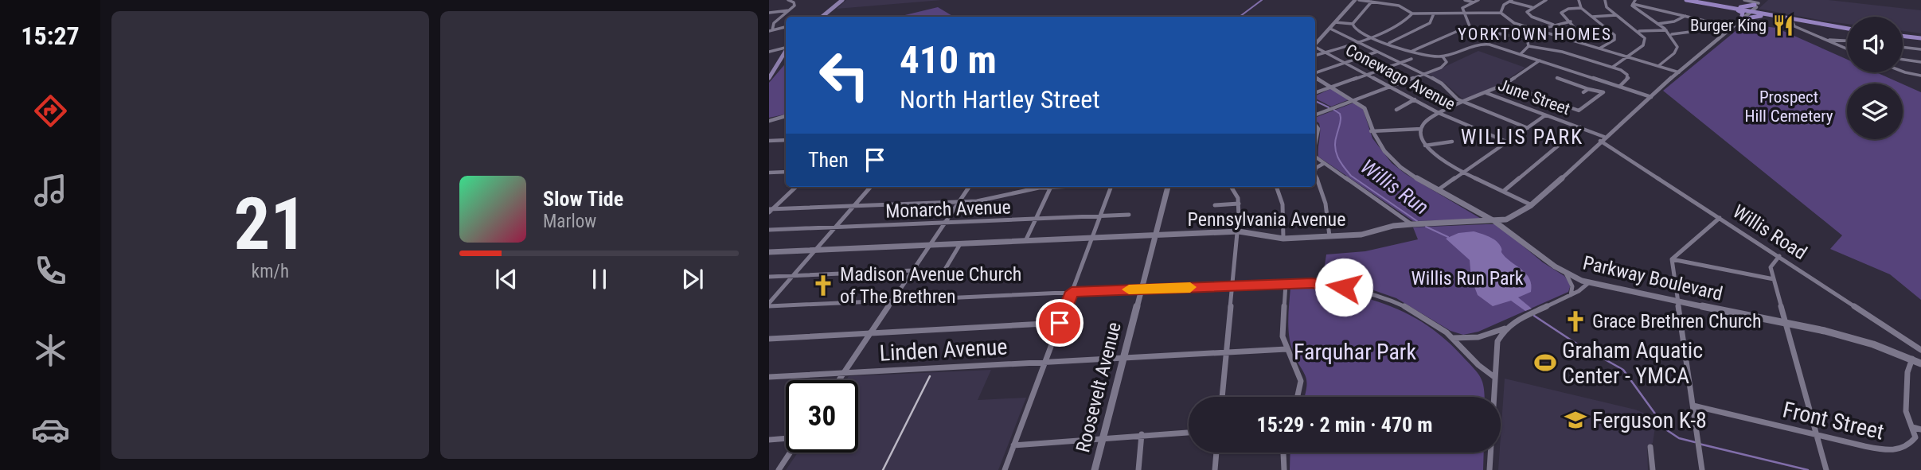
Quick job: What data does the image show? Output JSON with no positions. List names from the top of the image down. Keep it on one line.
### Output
{"streets":{"street":["Conewago Avenue","June Street","Monarch Avenue","Pennsylvania Avenue","Willis Road","Parkway Boulevard","Linden Avenue","Roosevelt Avenue","Front Street"]},"crossings":[["June Street","Pennsylvania Avenue"],["June Street","Willis Road"],["Pennsylvania Avenue","Willis Road"],["Pennsylvania Avenue","Parkway Boulevard"],["Pennsylvania Avenue","Roosevelt Avenue"],["Parkway Boulevard","Front Street"],["Linden Avenue","Roosevelt Avenue"]],"districts":["YORKTOWN HOMES","WILLIS PARK"],"water":["Willis Run"],"parks":["Prospect Hill Cemetery","Willis Run Park","Farquhar Park"],"places":{"restaurant":["Burger King"],"church":["Madison Avenue Church of The Brethren","Grace Brethren Church"],"sports":["Graham Aquatic Center - YMCA"],"school or university":["Ferguson K-8"]},"page":{"tabs":"15:27","tile":["21","km/h"],"turn":["410 m","North Hartley Street"],"then":"Then","song":["Slow Tide","Marlow"],"limit":"30","trip":"15:29 · 2 min · 470 m"}}
